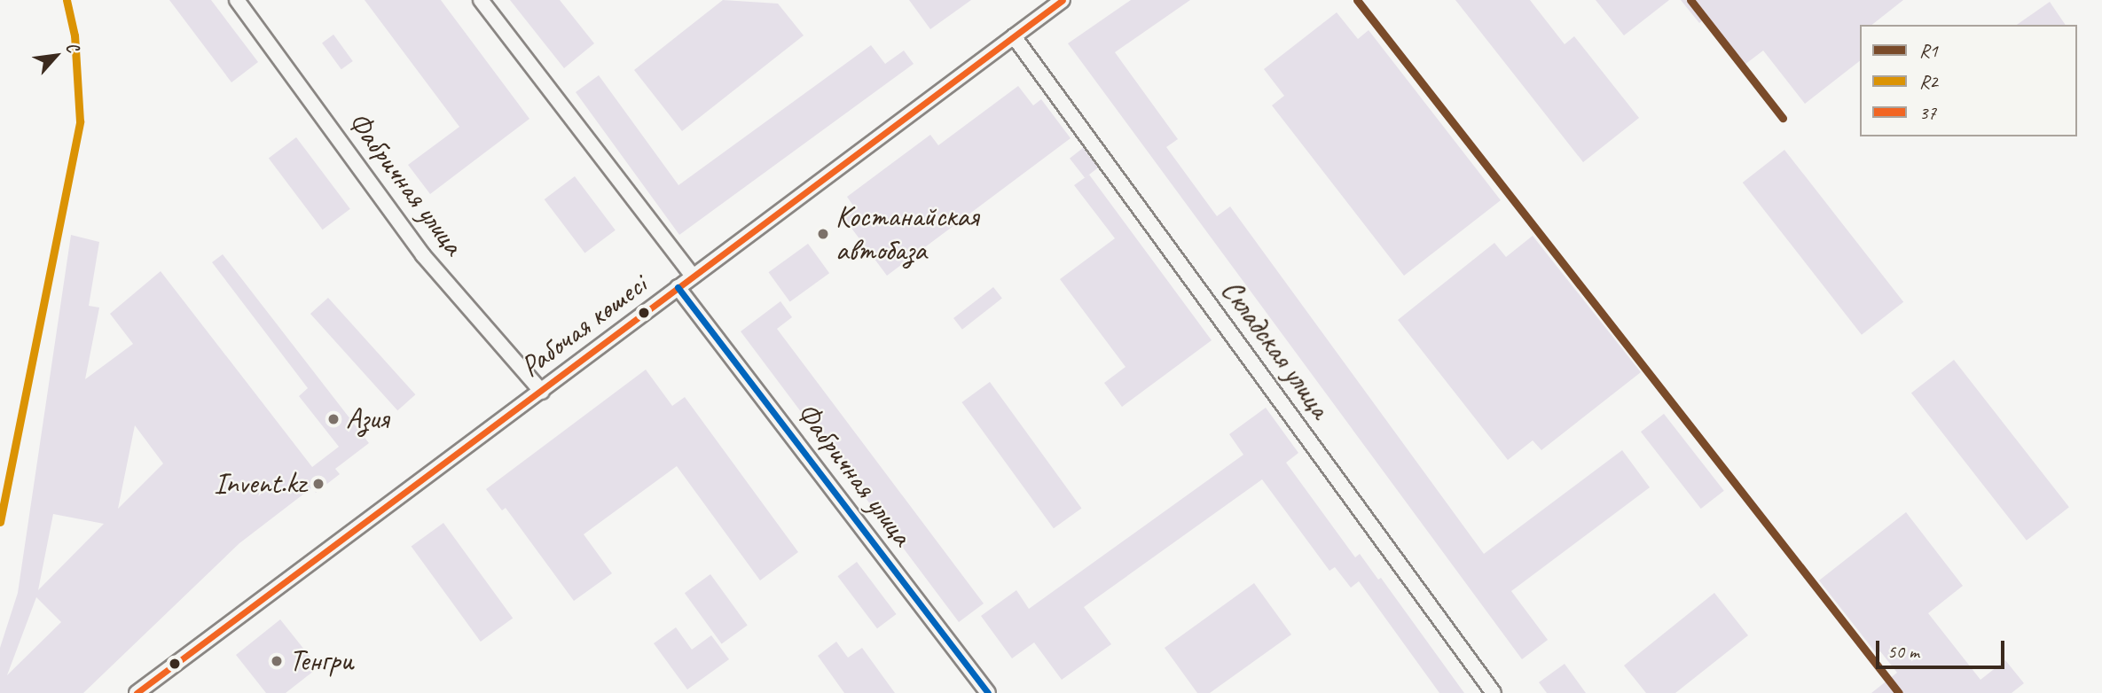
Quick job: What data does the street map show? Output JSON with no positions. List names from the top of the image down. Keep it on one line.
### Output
{"streets":{"street":["Фабричная улица","Рабочая көшесі","Складская улица"]},"crossings":[["Фабричная улица","Рабочая көшесі"],["Рабочая көшесі","Складская улица"]],"places":["Костанайская автобаза","Азия","Invent.kz","Тенгри"],"lines":["transit line R1","transit line R2","transit line 37"],"legend":["R1","R2","37"],"scale_bar":"50 m","north":"top right"}
